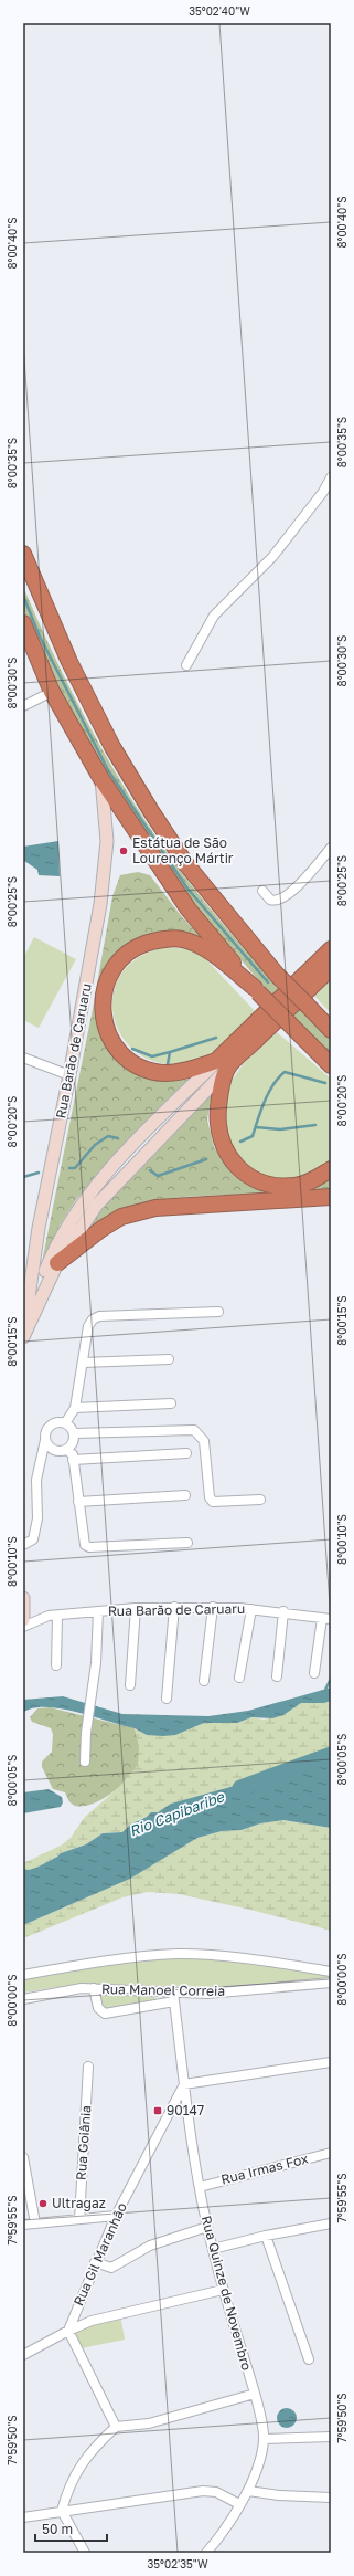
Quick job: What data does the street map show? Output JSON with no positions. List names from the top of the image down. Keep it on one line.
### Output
{"streets":{"street":["Rua Barão de Caruaru","Rua Manoel Correia","Rua Goiânia","Rua Irmas Fox","Rua Gil Maranhão","Rua Quinze de Novembro"]},"crossings":[["Rua Manoel Correia","Rua Quinze de Novembro"],["Rua Irmas Fox","Rua Quinze de Novembro"],["Rua Gil Maranhão","Rua Quinze de Novembro"]],"water":["Rio Capibaribe"],"places":{"other":["Estátua de São Lourenço Mártir","Ultragaz"],"transit":["90147"]},"scale_bar":"50 m","coordinates":["35°02'40\"W","8°00'40\"S","8°00'35\"S","8°00'30\"S","8°00'25\"S","8°00'20\"S","8°00'15\"S","8°00'10\"S","8°00'05\"S","8°00'00\"S","7°59'55\"S","7°59'50\"S","35°02'35\"W"]}
